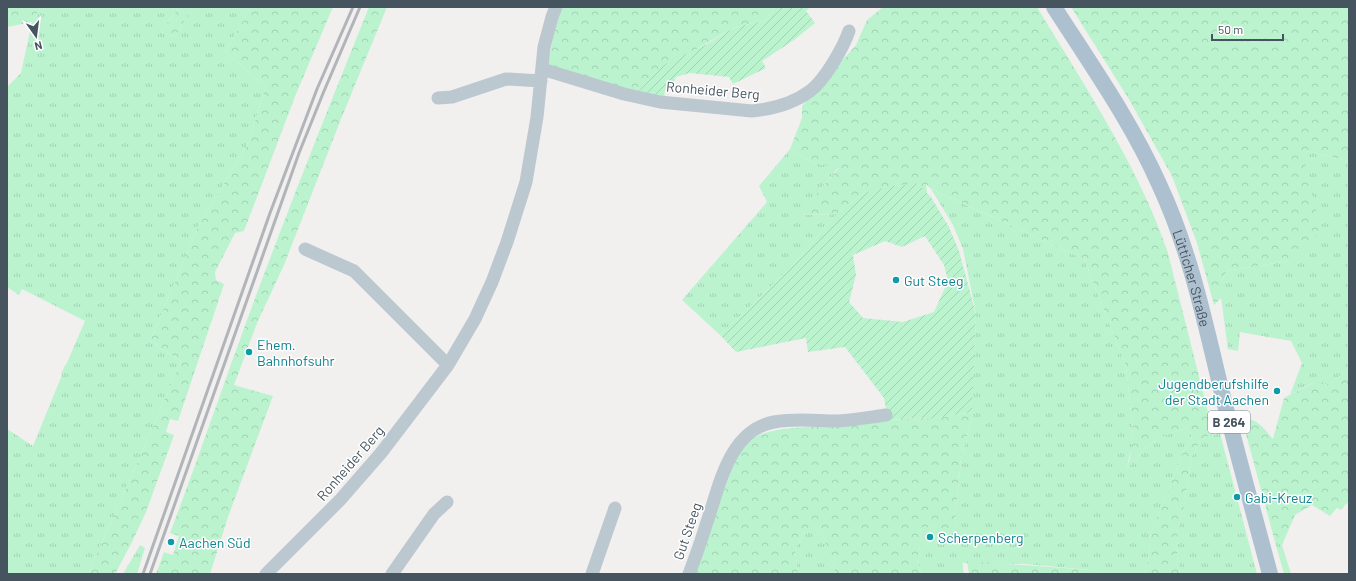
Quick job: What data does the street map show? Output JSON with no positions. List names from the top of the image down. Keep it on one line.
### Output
{"streets":{"main road":["Lütticher Straße","B 264"],"street":["Ronheider Berg","Gut Steeg"]},"places":["Gut Steeg","Ehem. Bahnhofsuhr","Jugendberufshilfe der Stadt Aachen","Gabi-Kreuz","Scherpenberg","Aachen Süd"],"scale_bar":"50 m","north":"bottom"}
